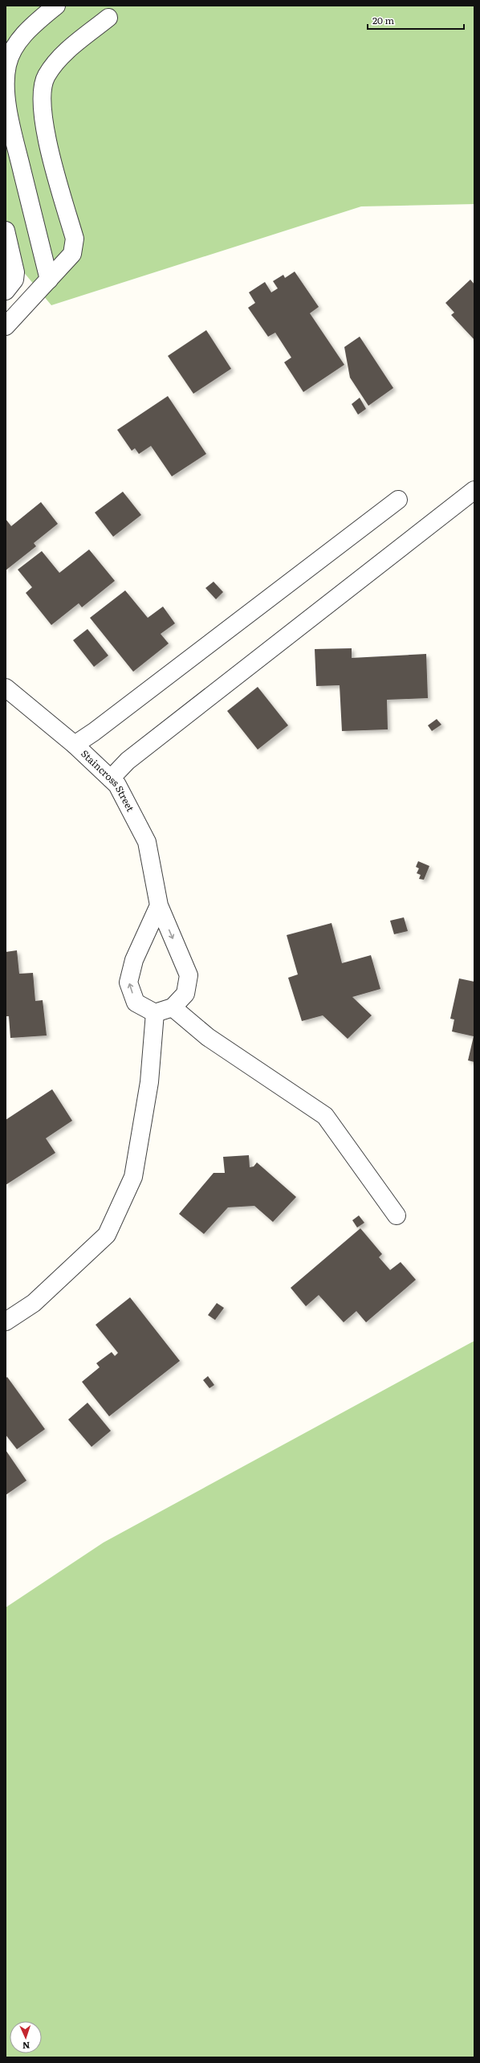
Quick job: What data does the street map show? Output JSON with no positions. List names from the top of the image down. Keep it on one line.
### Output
{"streets":{"street":["Staincross Street"]},"scale_bar":"20 m","north":"bottom"}
